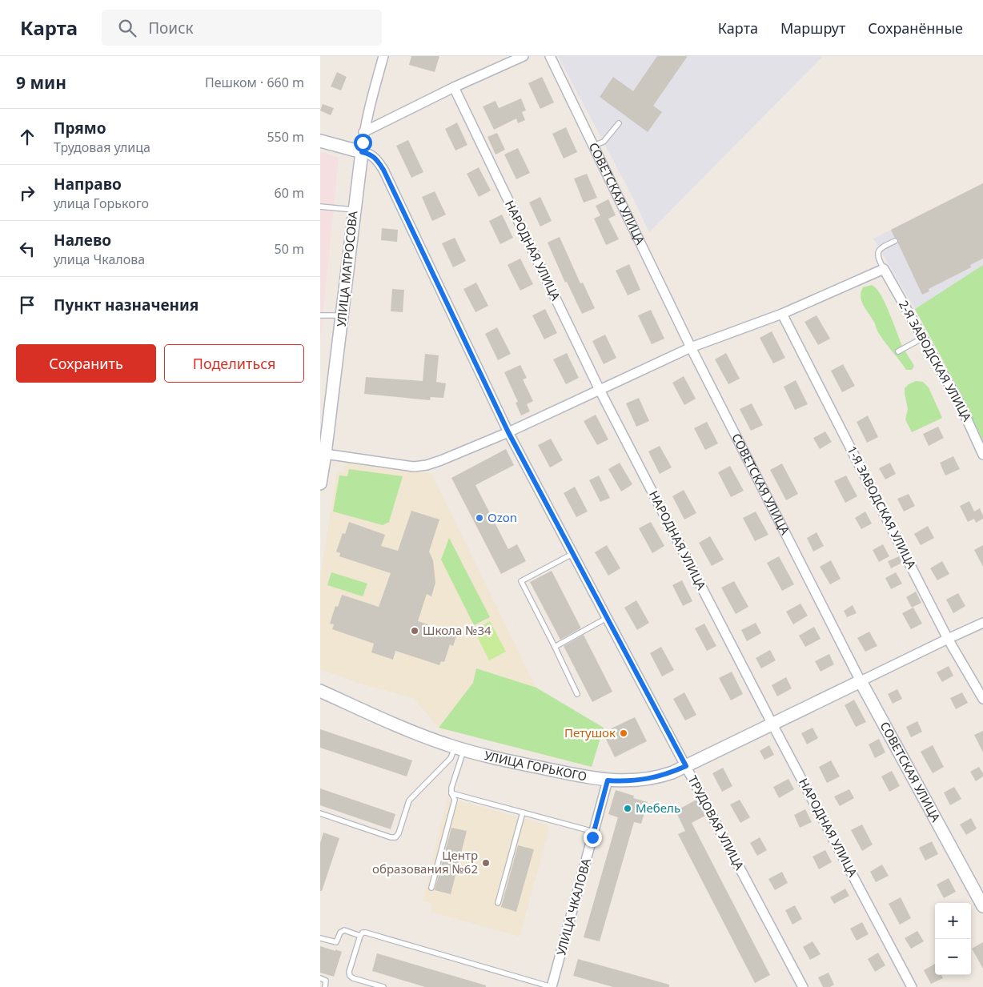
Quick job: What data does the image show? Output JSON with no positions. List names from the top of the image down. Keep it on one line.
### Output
{"streets":{"street":["СОВЕТСКАЯ УЛИЦА","НАРОДНАЯ УЛИЦА","УЛИЦА МАТРОСОВА","2-Я ЗАВОДСКАЯ УЛИЦА","1-Я ЗАВОДСКАЯ УЛИЦА","УЛИЦА ГОРЬКОГО","ТРУДОВАЯ УЛИЦА","УЛИЦА ЧКАЛОВА"]},"crossings":[["СОВЕТСКАЯ УЛИЦА","УЛИЦА ГОРЬКОГО"],["НАРОДНАЯ УЛИЦА","УЛИЦА ГОРЬКОГО"],["УЛИЦА МАТРОСОВА","ТРУДОВАЯ УЛИЦА"],["УЛИЦА ГОРЬКОГО","ТРУДОВАЯ УЛИЦА"],["УЛИЦА ГОРЬКОГО","УЛИЦА ЧКАЛОВА"]],"places":["Ozon","Школа №34","Петушок","Мебель","Центр образования №62"],"page":{"header":"Карта","search":"Поиск","nav":["Карта","Маршрут","Сохранённые"],"heading":["9 мин","Пешком · 660 m"],"list":[["Прямо","Трудовая улица","550 m"],["Направо","улица Горького","60 m"],["Налево","улица Чкалова","50 m"],"Пункт назначения"],"buttons":["Сохранить","Поделиться"],"map_buttons":["+","−"]}}
